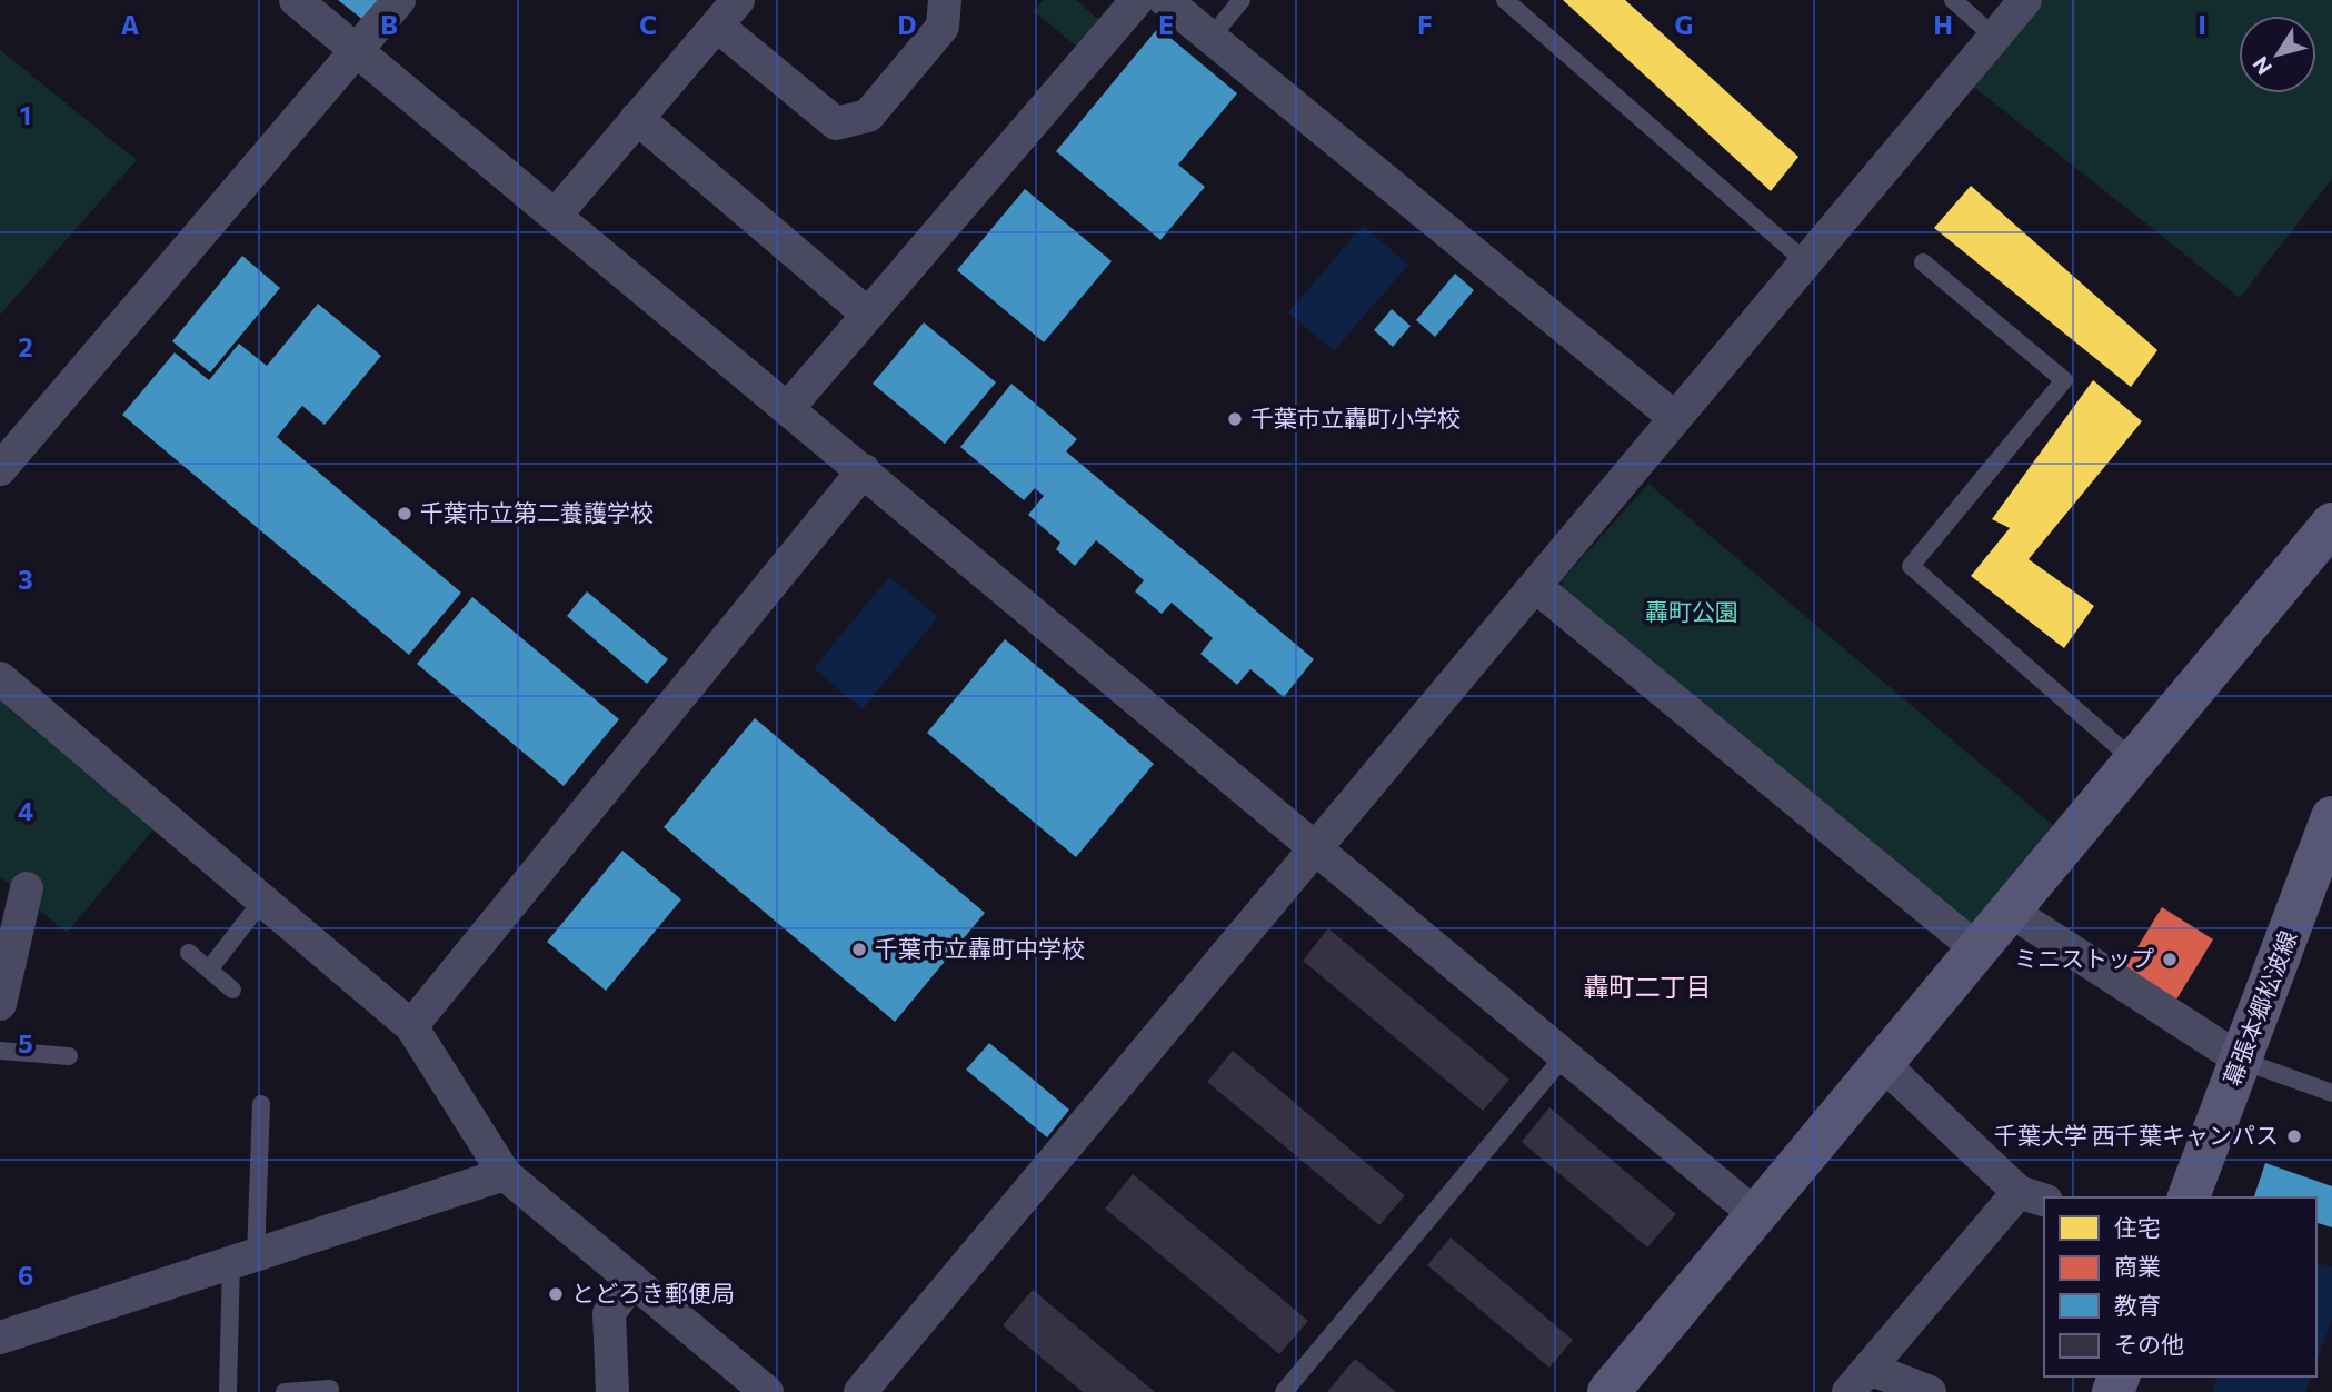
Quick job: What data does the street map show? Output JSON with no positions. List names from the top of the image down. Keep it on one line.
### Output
{"streets":{"street":["幕張本郷松波線"]},"districts":["轟町二丁目"],"parks":["轟町公園"],"places":["千葉市立轟町小学校","千葉市立第二養護学校","千葉市立轟町中学校","ミニストップ","千葉大学 西千葉キャンパス","とどろき郵便局"],"legend":["住宅","商業","教育","その他"],"north":"bottom left","grid":{"columns":["A","B","C","D","E","F","G","H","I"],"rows":["1","2","3","4","5","6"]}}
